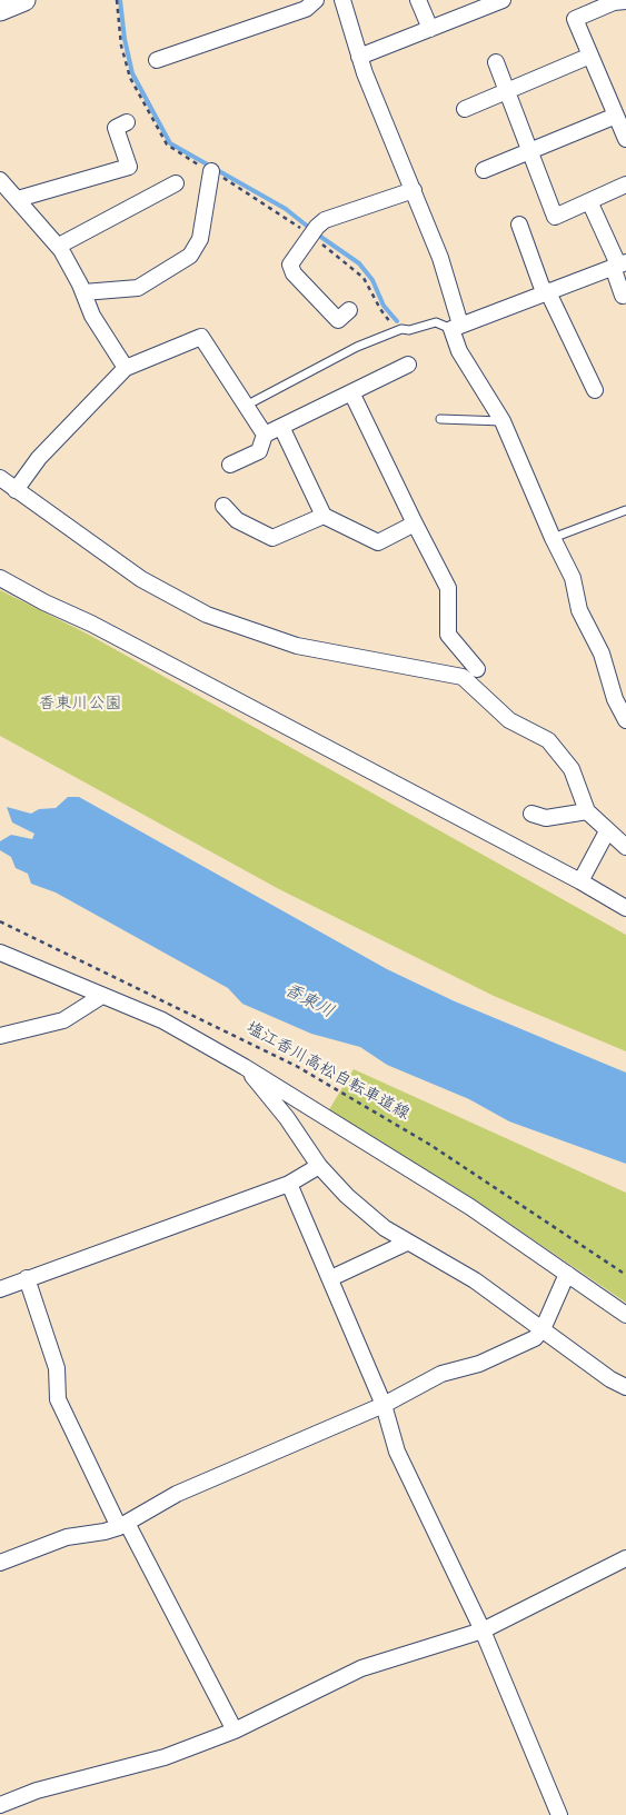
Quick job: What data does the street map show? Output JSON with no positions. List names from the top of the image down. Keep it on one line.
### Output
{"streets":{"path":["塩江香川高松自転車道線"]},"water":["香東川"],"parks":["香東川公園"]}
